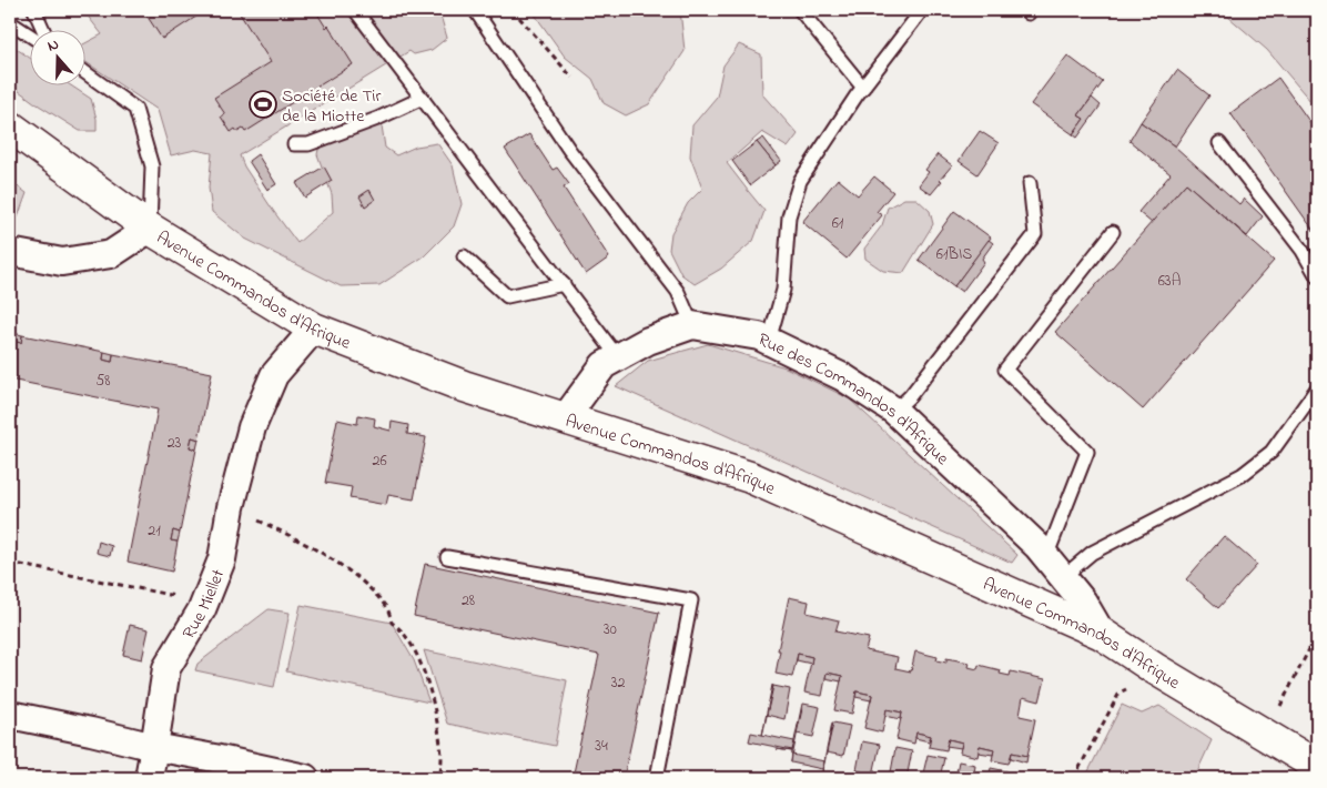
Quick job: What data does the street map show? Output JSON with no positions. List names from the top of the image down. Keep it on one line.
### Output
{"streets":{"main road":["Avenue Commandos d'Afrique"],"street":["Rue des Commandos d'Afrique","Rue Miellet"]},"crossings":[["Avenue Commandos d'Afrique","Rue des Commandos d'Afrique"],["Avenue Commandos d'Afrique","Rue Miellet"]],"places":{"sports":["Société de Tir de la Miotte"]},"house_numbers":["61","61BIS","63A","58","23","26","21","28","30","32","34"],"north":"top"}
